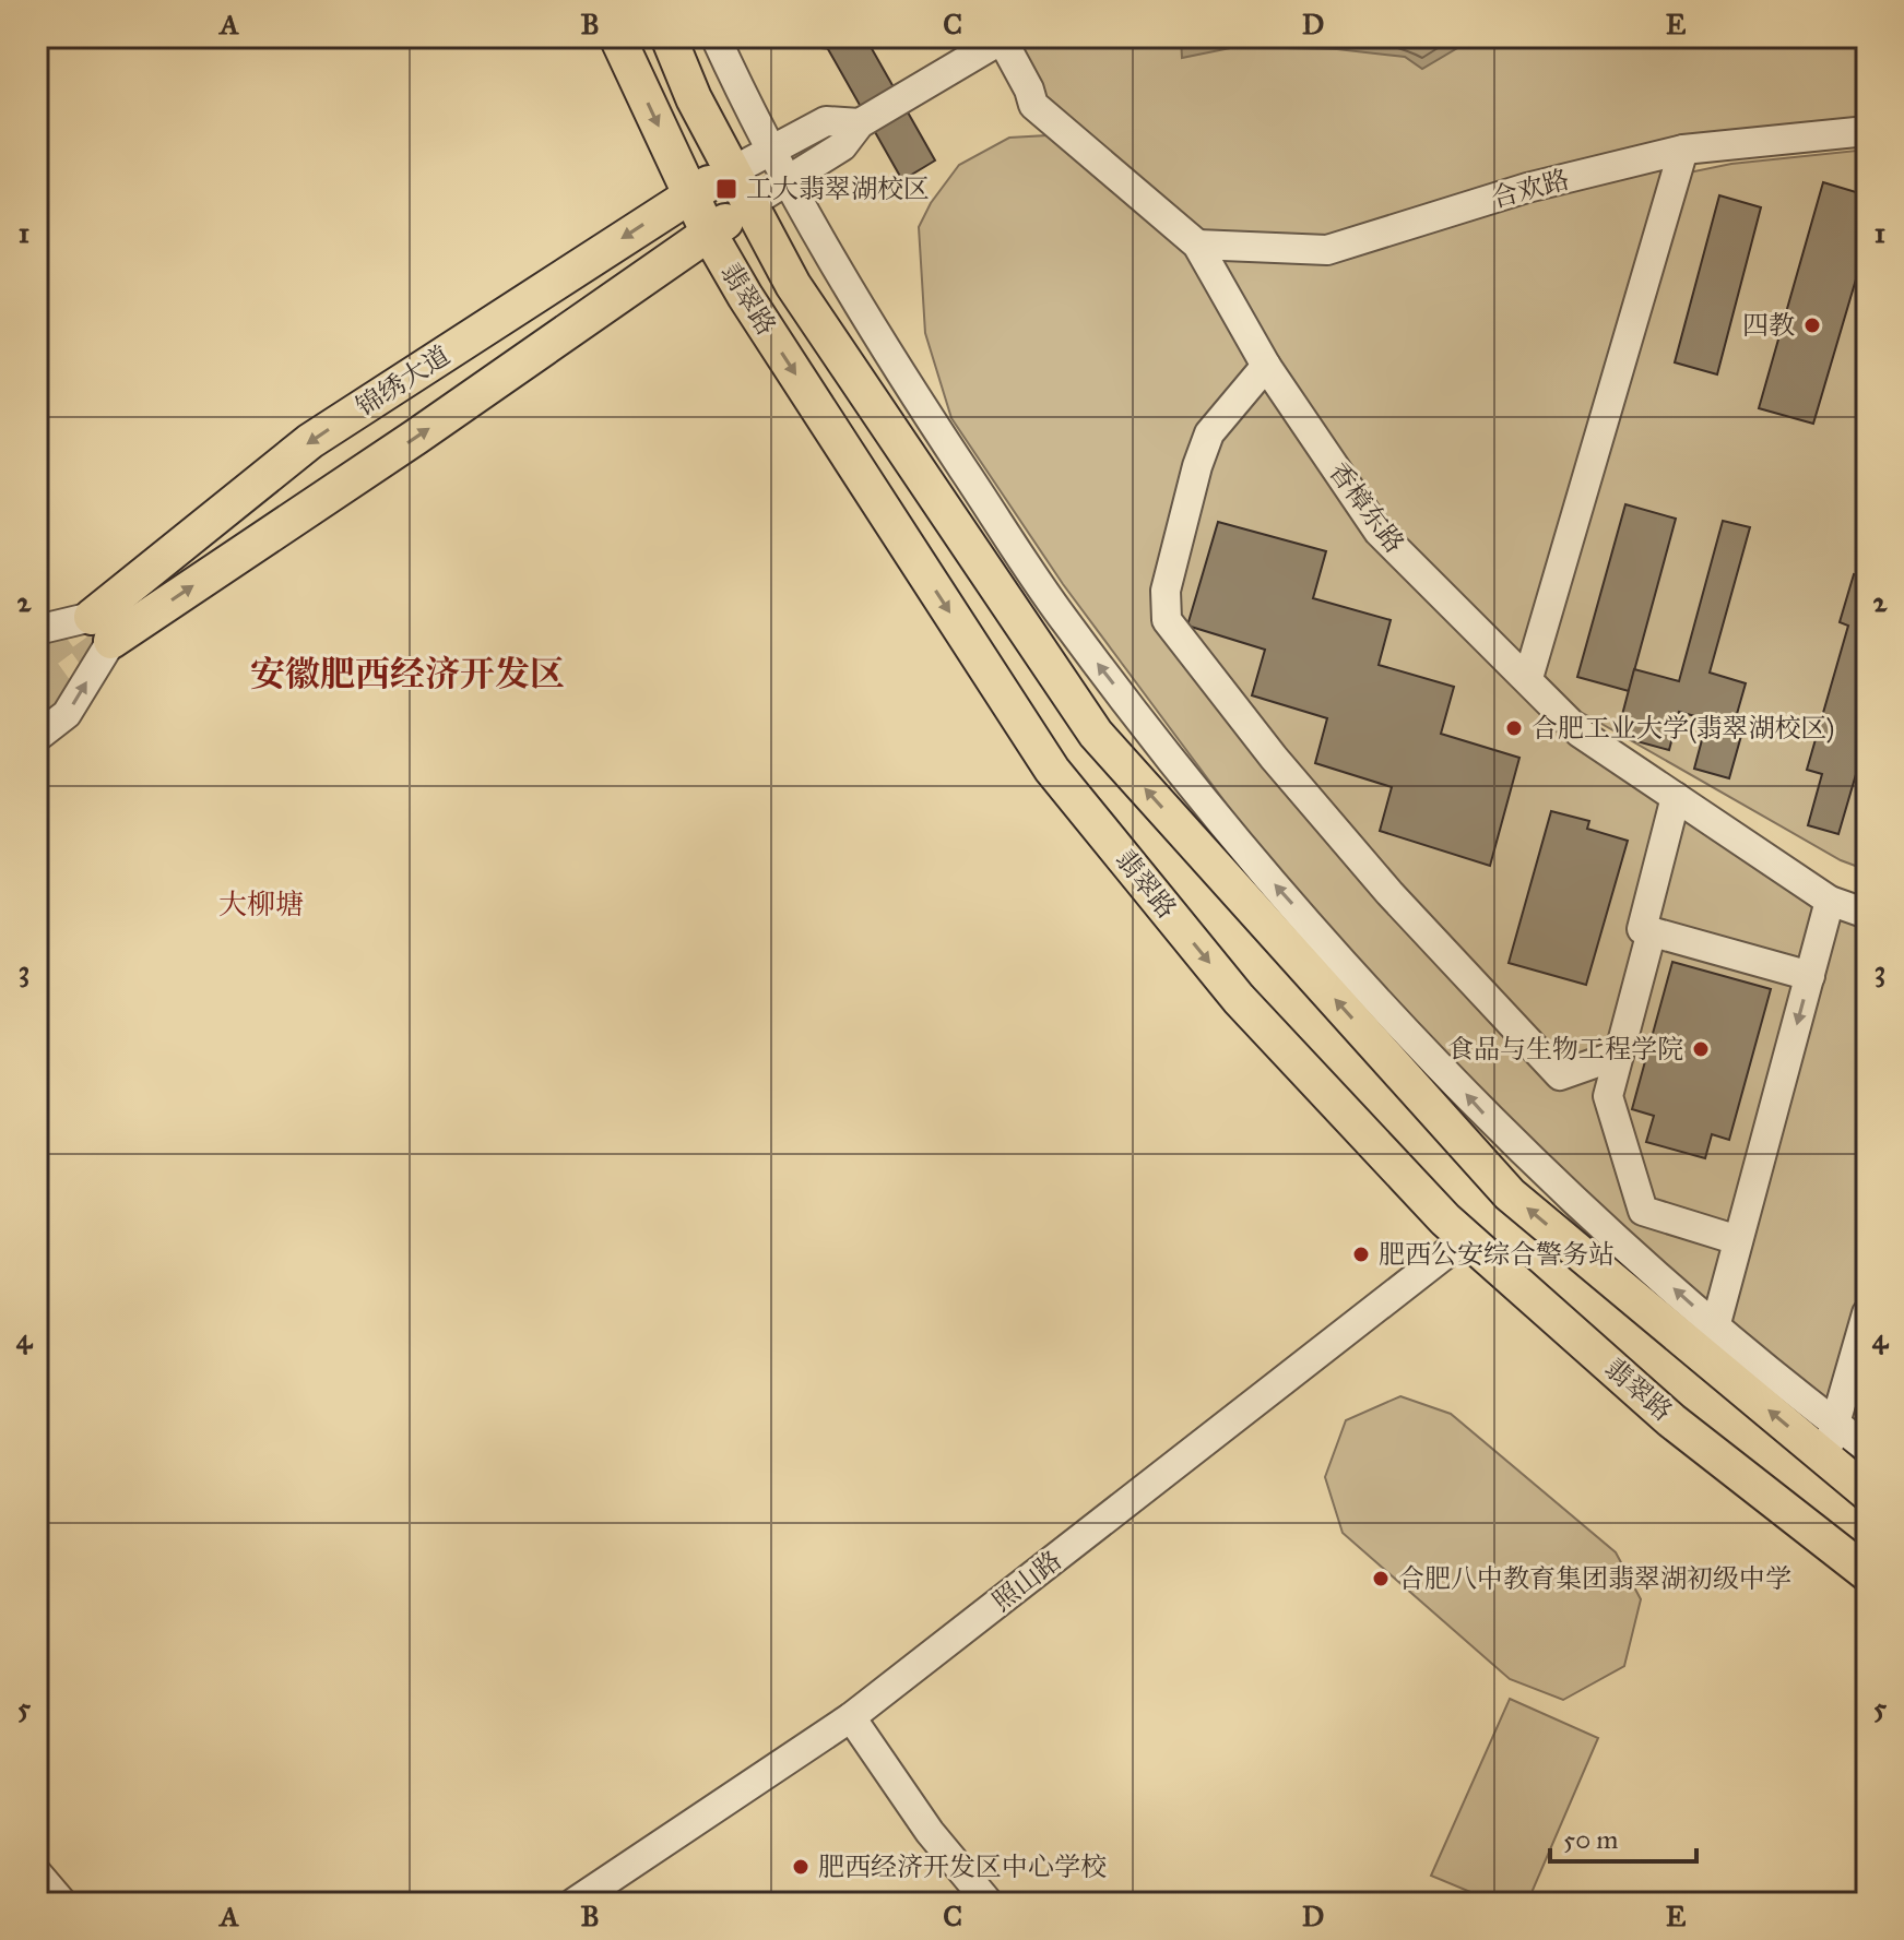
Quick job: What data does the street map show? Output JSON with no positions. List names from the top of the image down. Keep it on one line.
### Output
{"streets":{"main road":["翡翠路","锦绣大道"],"street":["合欢路","香樟东路","照山路"]},"crossings":[["合欢路","香樟东路"],["翡翠路","锦绣大道"],["翡翠路","照山路"]],"districts":["安徽肥西经济开发区","大柳塘"],"places":{"transit":["工大翡翠湖校区"],"other":["四教","合肥工业大学(翡翠湖校区)","食品与生物工程学院","肥西公安综合警务站","合肥八中教育集团翡翠湖初级中学","肥西经济开发区中心学校"]},"scale_bar":"50 m","grid":{"columns":["A","B","C","D","E"],"rows":["1","2","3","4","5"]}}
